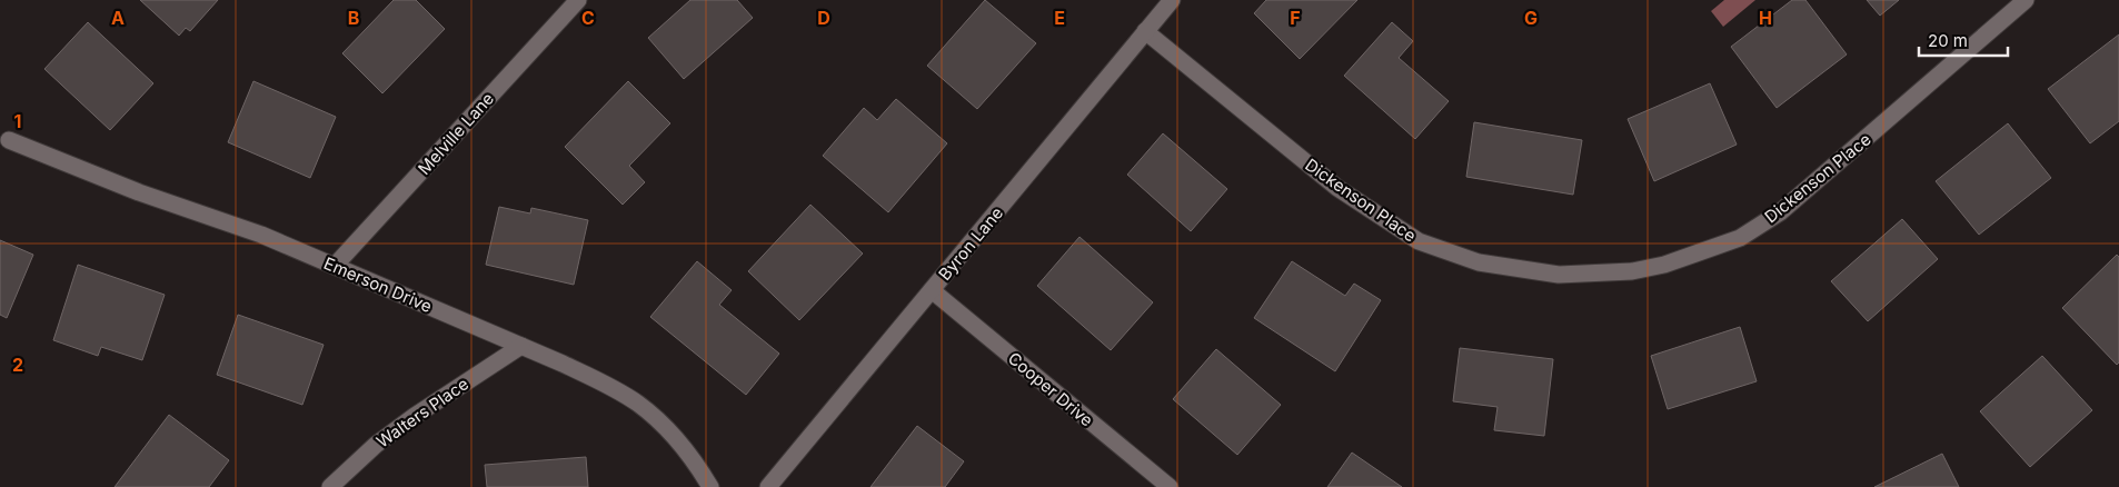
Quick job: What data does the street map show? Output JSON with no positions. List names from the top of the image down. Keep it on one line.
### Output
{"streets":{"street":["Melville Lane","Dickenson Place","Byron Lane","Emerson Drive","Cooper Drive","Walters Place"]},"crossings":[["Melville Lane","Emerson Drive"],["Dickenson Place","Byron Lane"],["Byron Lane","Cooper Drive"],["Emerson Drive","Walters Place"]],"scale_bar":"20 m","grid":{"columns":["A","B","C","D","E","F","G","H"],"rows":["1","2"]}}
